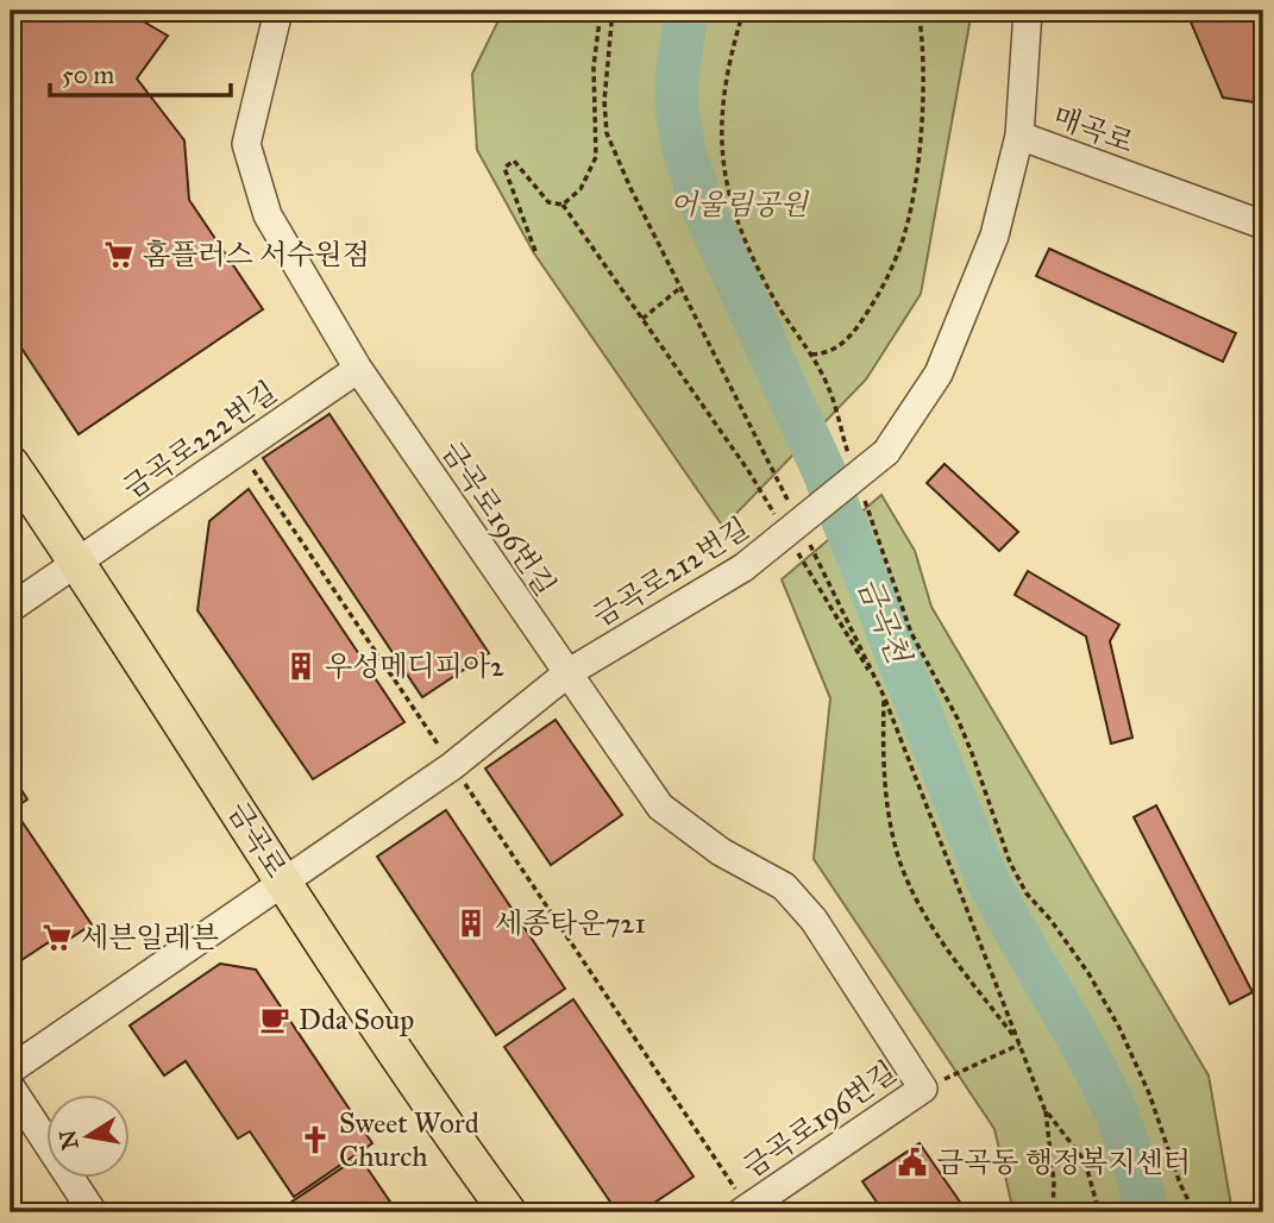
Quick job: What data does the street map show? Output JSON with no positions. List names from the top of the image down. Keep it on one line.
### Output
{"streets":{"main road":["금곡로"],"street":["매곡로","금곡로222번길","금곡로196번길","금곡로212번길"]},"crossings":[["매곡로","금곡로212번길"],["금곡로222번길","금곡로196번길"],["금곡로222번길","금곡로"],["금곡로196번길","금곡로212번길"],["금곡로212번길","금곡로"]],"water":["금곡천"],"parks":["어울림공원"],"places":{"supermarket":["홈플러스 서수원점","세븐일레븐"],"building":["우성메디피아2","세종타운721"],"cafe":["Dda Soup"],"church":["Sweet Word Church"],"public building":["금곡동 행정복지센터"]},"scale_bar":"50 m","north":"left"}
